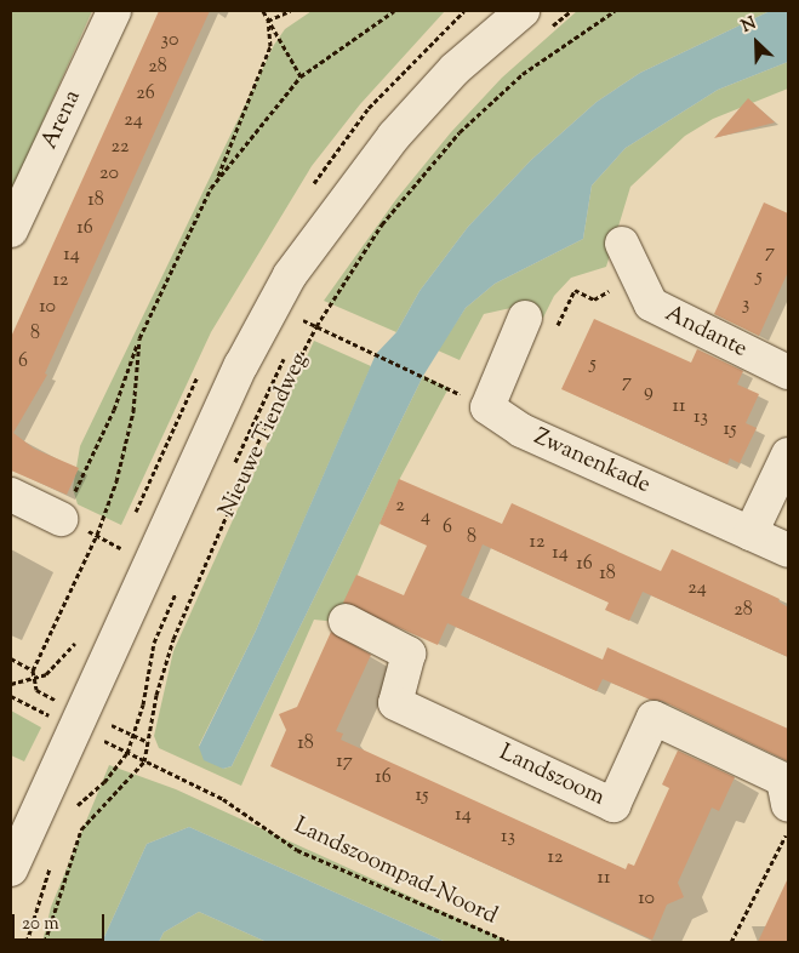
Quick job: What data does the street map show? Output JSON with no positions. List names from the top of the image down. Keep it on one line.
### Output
{"streets":{"street":["Arena","Andante","Zwanenkade","Landszoom"],"path":["Nieuwe Tiendweg","Landszoompad-Noord"]},"crossings":[["Nieuwe Tiendweg","Landszoompad-Noord"]],"house_numbers":["30","28","26","24","22","20","18","16","7","14","5","12","3","10","8","6","5","7","9","11","13","15","2","4","6","8","12","14","16","18","24","28","18","17","16","15","14","13","12","11","10"],"scale_bar":"20 m","north":"top left"}
